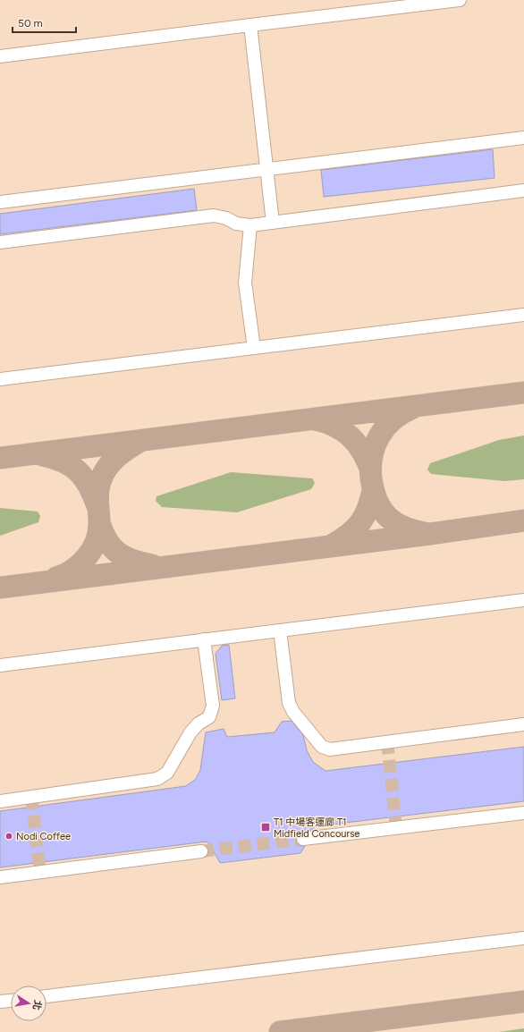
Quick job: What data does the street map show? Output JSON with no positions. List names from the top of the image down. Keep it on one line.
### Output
{"places":{"transit":["T1 中場客運廊 T1 Midfield Concourse"],"other":["Nodi Coffee"]},"scale_bar":"50 m","north":"right"}
